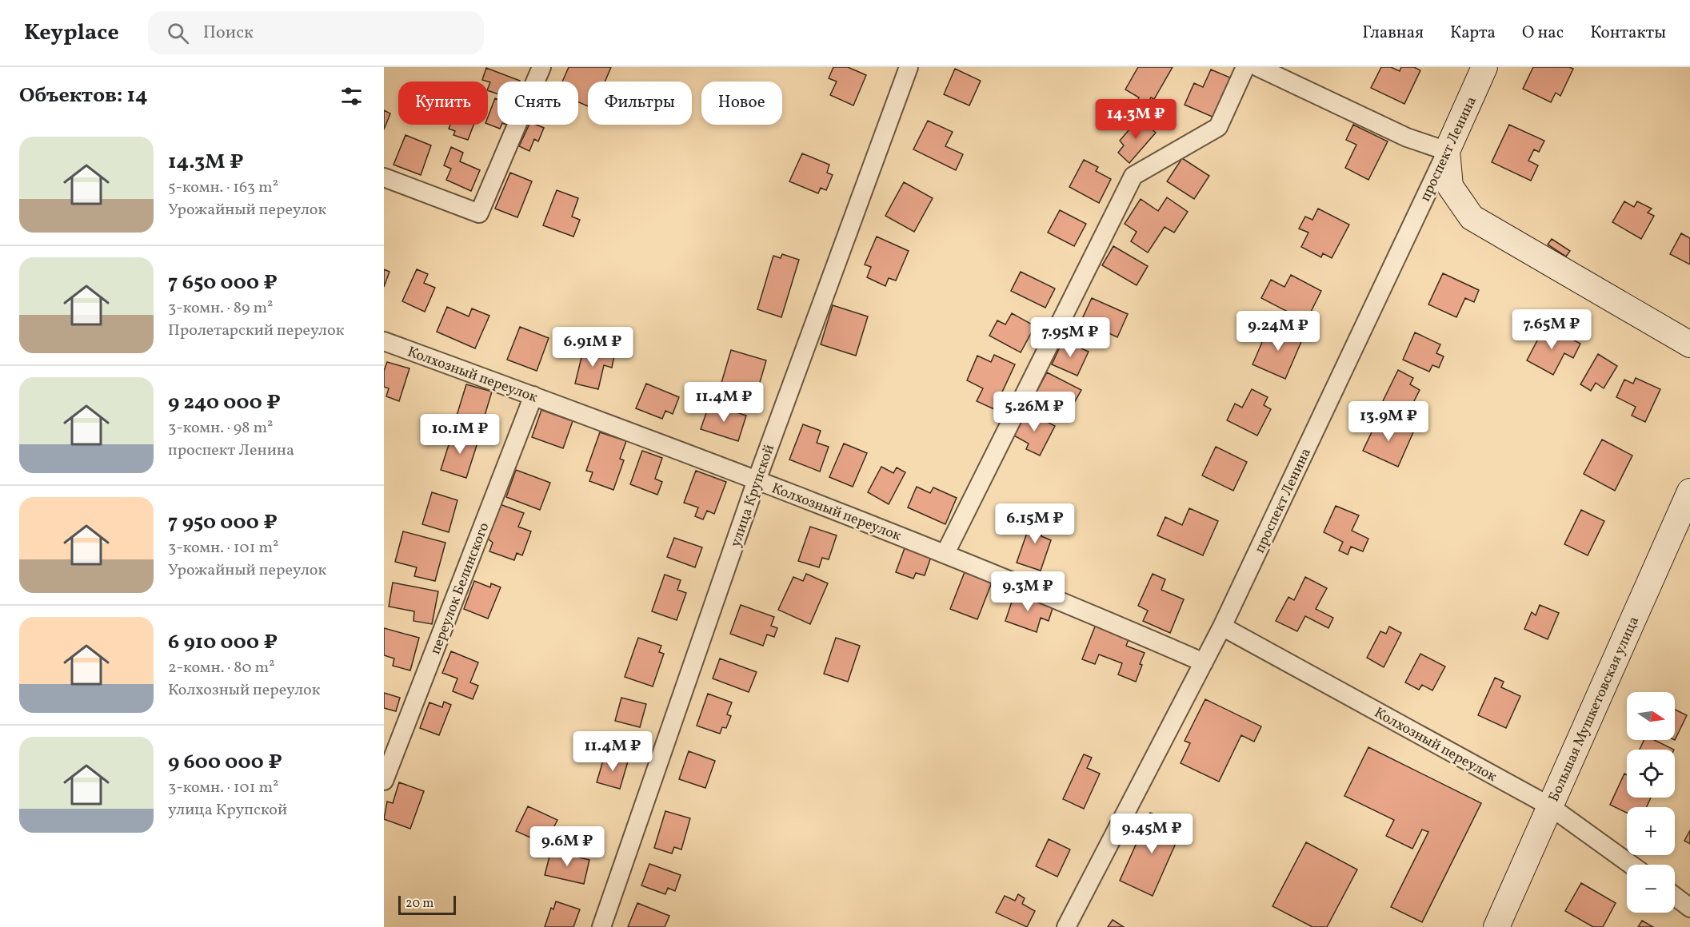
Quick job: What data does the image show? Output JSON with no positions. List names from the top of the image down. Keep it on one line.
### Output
{"streets":{"main road":["проспект Ленина","Большая Мушкетовская улица"],"street":["Колхозный переулок","улица Крупской","переулок Белинского"]},"crossings":[["проспект Ленина","Колхозный переулок"],["Колхозный переулок","улица Крупской"],["Колхозный переулок","переулок Белинского"],["Колхозный переулок","Большая Мушкетовская улица"]],"scale_bar":"20 m","north":"right","page":{"header":"Keyplace","search":"Поиск","nav":["Главная","Карта","О нас","Контакты"],"heading":"Объектов: 14","chip":["Купить","Снять","Фильтры","Новое"],"price":["14.3M ₽","7.65M ₽","9.24M ₽","7.95M ₽","6.91M ₽","11.4M ₽","5.26M ₽","13.9M ₽","10.1M ₽","6.15M ₽","9.3M ₽","11.4M ₽","9.45M ₽","9.6M ₽"],"list":[{"name":"14.3M ₽","note":"5-комн. · 163 m² · Урожайный переулок"},{"name":"7 650 000 ₽","note":"3-комн. · 89 m² · Пролетарский переулок"},{"name":"9 240 000 ₽","note":"3-комн. · 98 m² · проспект Ленина"},{"name":"7 950 000 ₽","note":"3-комн. · 101 m² · Урожайный переулок"},{"name":"6 910 000 ₽","note":"2-комн. · 80 m² · Колхозный переулок"},{"name":"9 600 000 ₽","note":"3-комн. · 101 m² · улица Крупской"}],"map_buttons":["+","−"],"scale":"20 m"}}
